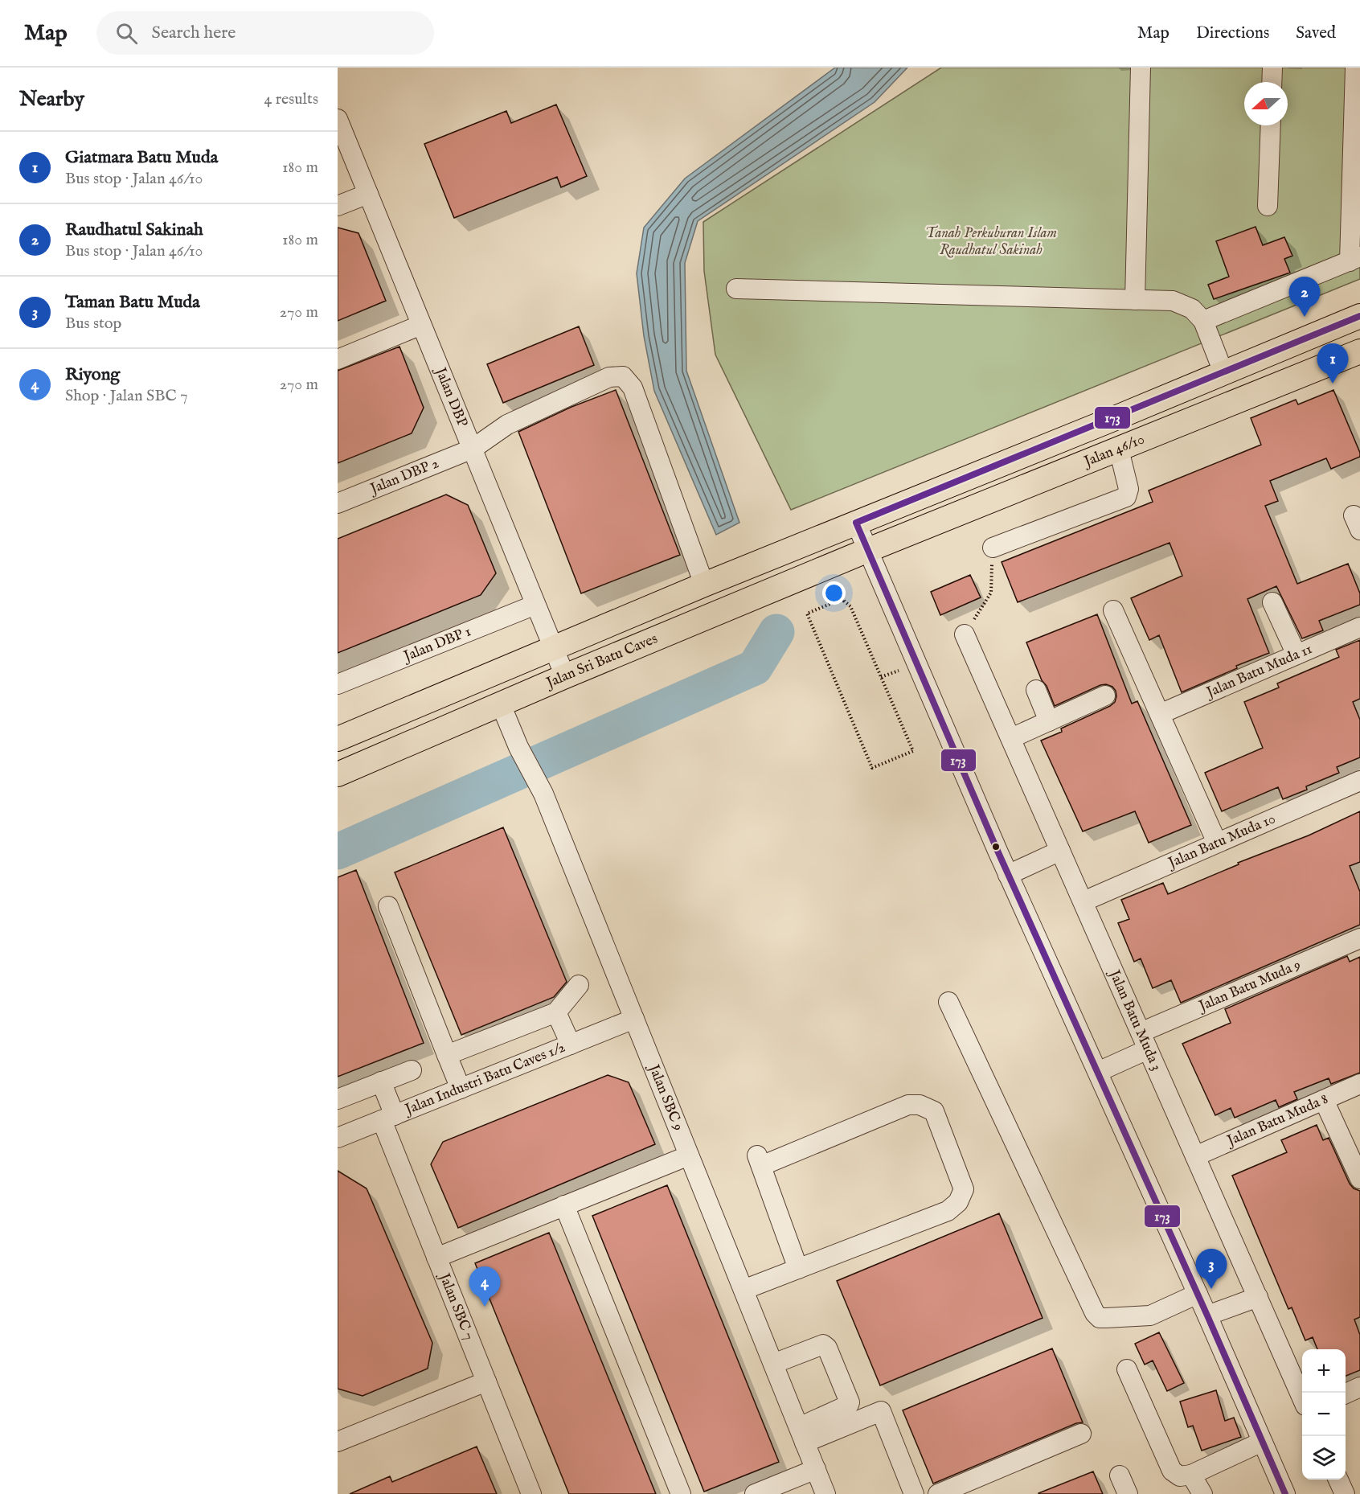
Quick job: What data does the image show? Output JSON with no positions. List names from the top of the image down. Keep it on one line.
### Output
{"streets":{"main road":["Jalan 46/10","Jalan Sri Batu Caves"],"street":["Jalan DBP","Jalan DBP 2","Jalan DBP 1","Jalan Batu Muda 11","Jalan Batu Muda 10","Jalan Batu Muda 9","Jalan Batu Muda 3","Jalan Industri Batu Caves 1/2","Jalan SBC 9","Jalan Batu Muda 8","Jalan SBC 7"]},"crossings":[["Jalan DBP","Jalan DBP 2"],["Jalan DBP","Jalan DBP 1"],["Jalan DBP","Jalan Sri Batu Caves"],["Jalan 46/10","Jalan Sri Batu Caves"],["Jalan Sri Batu Caves","Jalan SBC 9"],["Jalan Batu Muda 10","Jalan Batu Muda 3"],["Jalan Batu Muda 9","Jalan Batu Muda 3"],["Jalan Batu Muda 3","Jalan Batu Muda 8"],["Jalan Industri Batu Caves 1/2","Jalan SBC 9"],["Jalan Industri Batu Caves 1/2","Jalan SBC 7"]],"parks":["Tanah Perkuburan Islam Raudhatul Sakinah"],"lines":["transit line 173"],"north":"left","page":{"header":"Map","search":"Search here","nav":["Map","Directions","Saved"],"heading":["Nearby","4 results"],"list":[{"mark":"1","name":"Giatmara Batu Muda","note":"Bus stop · Jalan 46/10","value":"180 m"},{"mark":"2","name":"Raudhatul Sakinah","note":"Bus stop · Jalan 46/10","value":"180 m"},{"mark":"3","name":"Taman Batu Muda","note":"Bus stop","value":"270 m"},{"mark":"4","name":"Riyong","note":"Shop · Jalan SBC 7","value":"270 m"}],"pins":["2","1","3","4"],"map_buttons":["+","−"]}}
